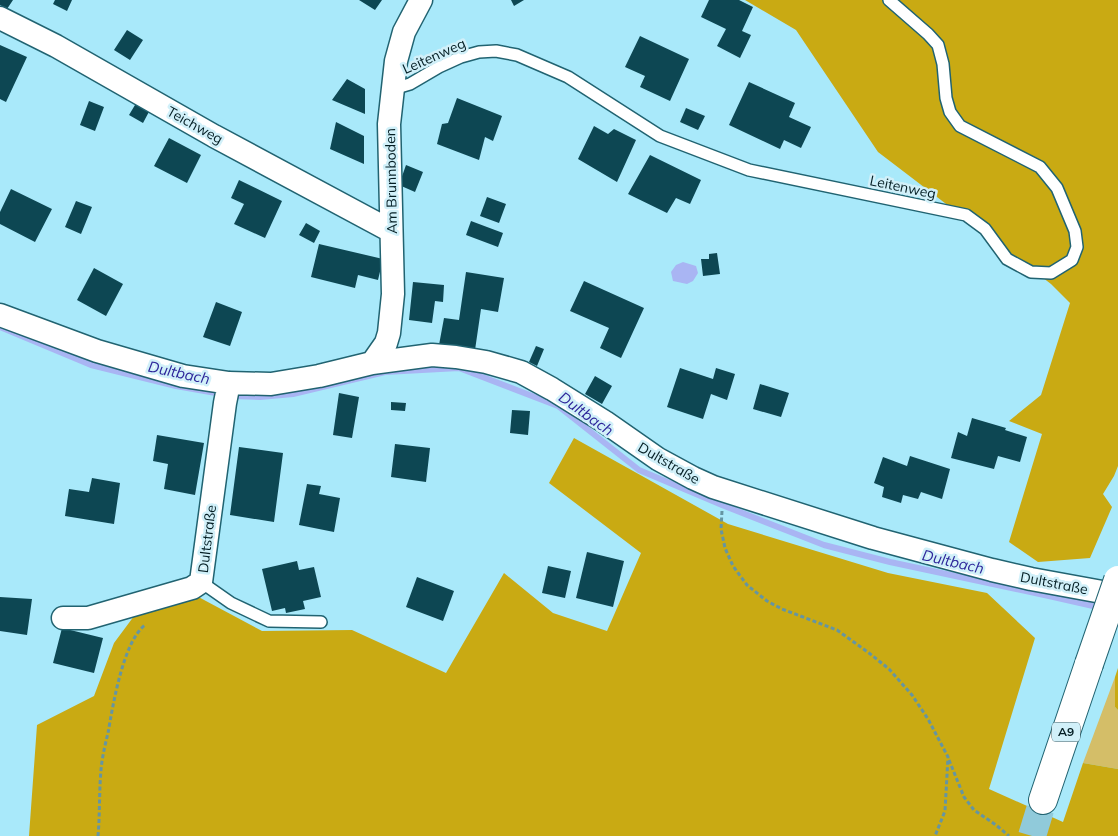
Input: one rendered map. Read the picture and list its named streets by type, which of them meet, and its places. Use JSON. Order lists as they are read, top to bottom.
{
  "streets": {
    "highway": ["A9"],
    "street": ["Teichweg", "Am Brunnboden", "Dultstraße"],
    "lane": ["Leitenweg"]
  },
  "crossings": [
    ["Leitenweg", "Am Brunnboden"],
    ["Teichweg", "Am Brunnboden"],
    ["Am Brunnboden", "Dultstraße"]
  ],
  "water": ["Dultbach"]
}
